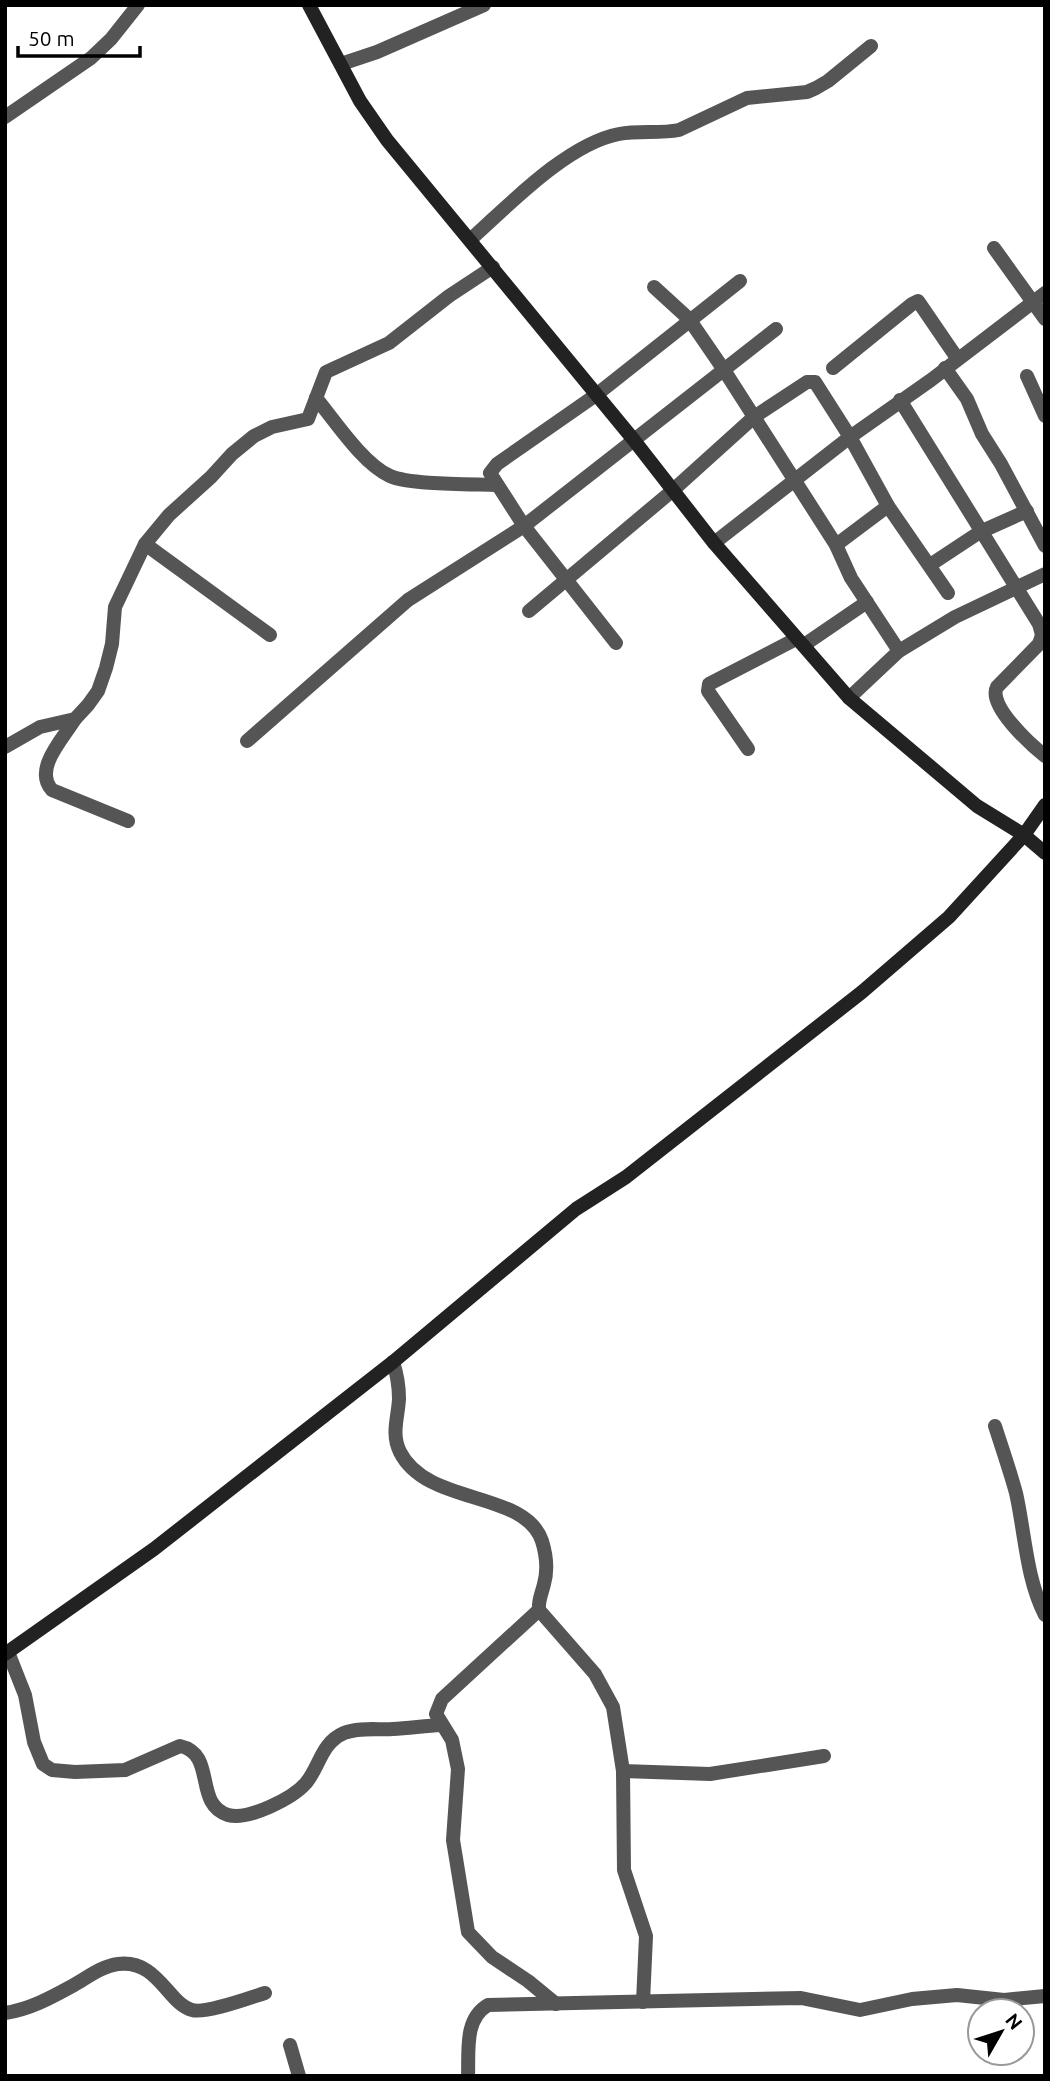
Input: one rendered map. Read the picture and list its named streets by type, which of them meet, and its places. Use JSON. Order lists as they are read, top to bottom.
{
  "scale_bar": "50 m",
  "north": "top right"
}
